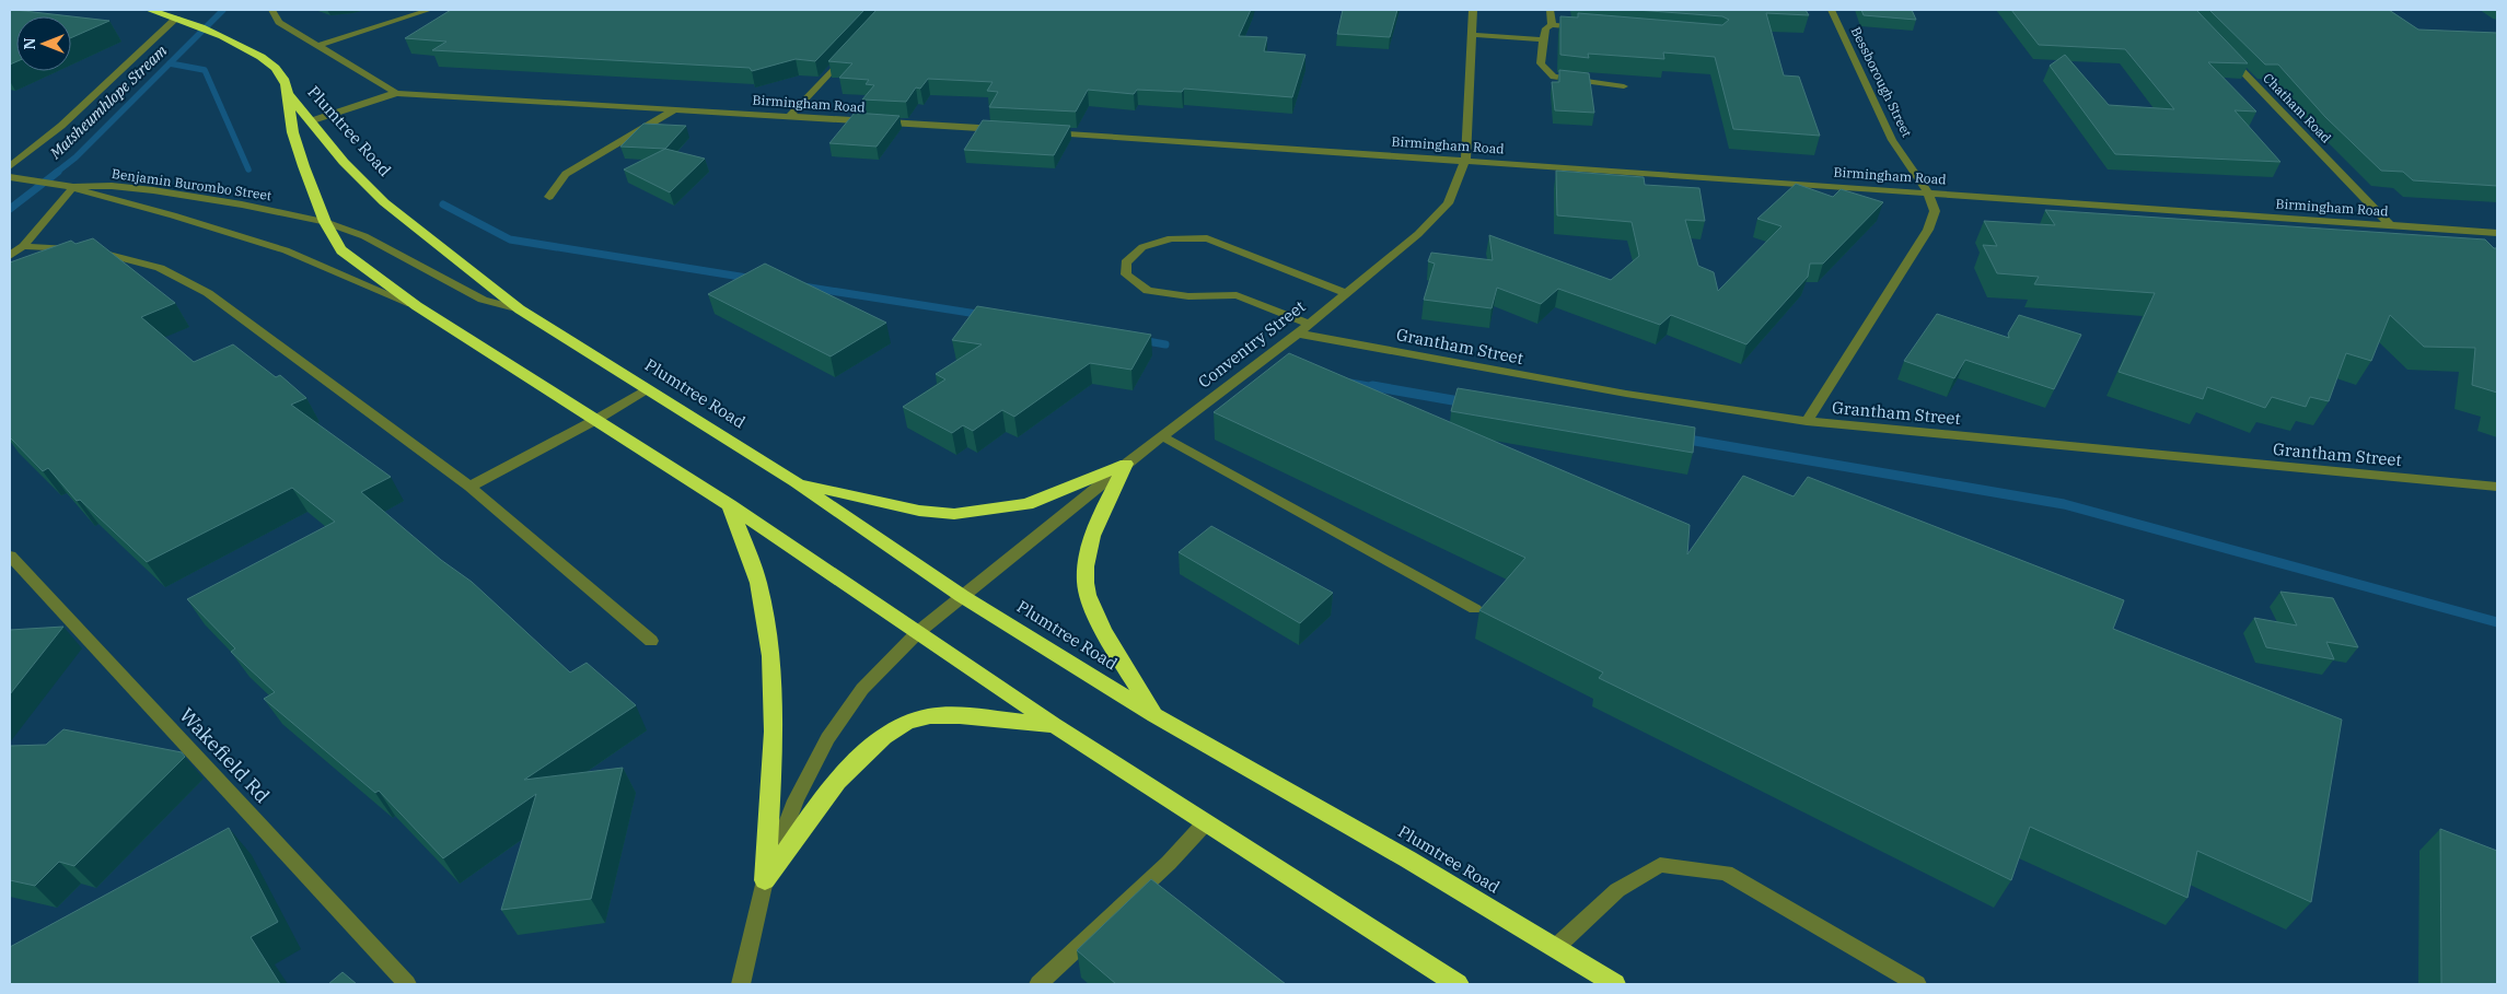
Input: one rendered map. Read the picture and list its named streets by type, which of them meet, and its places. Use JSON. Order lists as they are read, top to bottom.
{
  "streets": {
    "highway": ["Plumtree Road"],
    "street": [
      "Bessborough Street",
      "Birmingham Road",
      "Chatham Road",
      "Benjamin Burombo Street",
      "Conventry Street",
      "Grantham Street",
      "Wakefield Rd"
    ]
  },
  "crossings": [
    ["Bessborough Street", "Birmingham Road"],
    ["Birmingham Road", "Chatham Road"],
    ["Birmingham Road", "Conventry Street"],
    ["Plumtree Road", "Benjamin Burombo Street"],
    ["Plumtree Road", "Conventry Street"],
    ["Conventry Street", "Grantham Street"]
  ],
  "water": ["Matsheumhlope Stream"],
  "north": "left"
}
